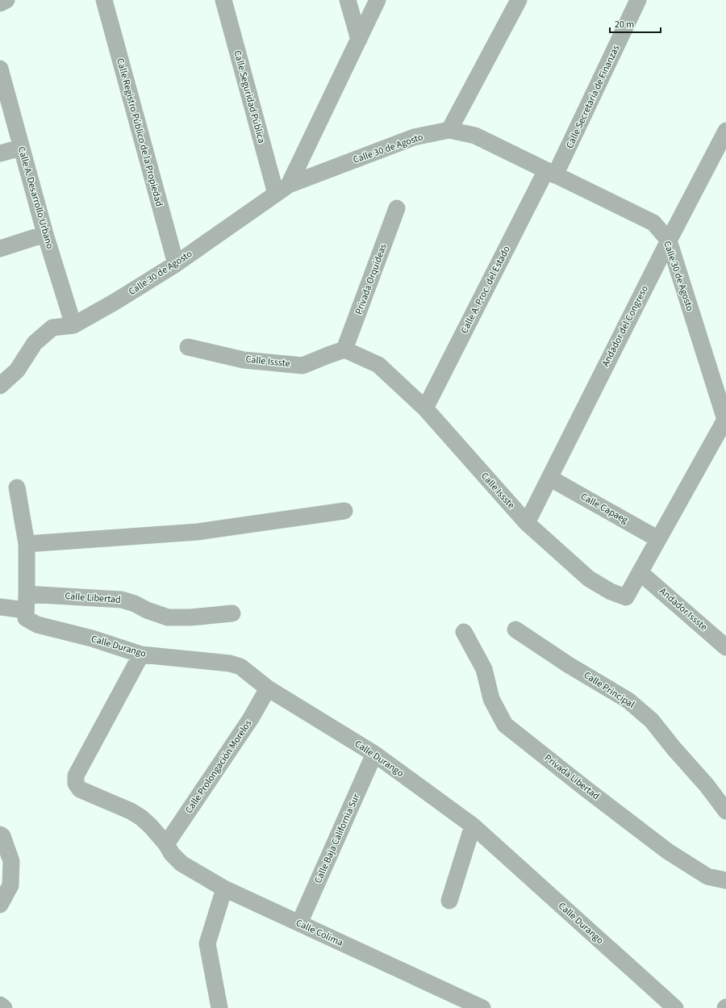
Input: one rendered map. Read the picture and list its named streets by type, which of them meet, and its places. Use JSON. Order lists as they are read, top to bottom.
{
  "streets": {
    "street": [
      "Calle Seguridad Pública",
      "Calle Secretaría de Finanzas",
      "Calle Registro Público de la Propiedad",
      "Calle 30 de Agosto",
      "Calle A. Desarrollo Urbano",
      "Privada Orquídeas",
      "Calle A. Proc. del Estado",
      "Andador del Congreso",
      "Calle Issste",
      "Calle Capaeg",
      "Calle Libertad",
      "Andador Issste",
      "Calle Durango",
      "Calle Principal",
      "Calle Prolongación Morelos",
      "Privada Libertad",
      "Calle Baja California Sur",
      "Calle Colima"
    ]
  },
  "crossings": [
    ["Calle Seguridad Pública", "Calle 30 de Agosto"],
    ["Calle Secretaría de Finanzas", "Calle 30 de Agosto"],
    ["Calle Secretaría de Finanzas", "Calle A. Proc. del Estado"],
    ["Calle Registro Público de la Propiedad", "Calle 30 de Agosto"],
    ["Calle 30 de Agosto", "Calle A. Desarrollo Urbano"],
    ["Calle 30 de Agosto", "Calle A. Proc. del Estado"],
    ["Calle 30 de Agosto", "Andador del Congreso"],
    ["Calle 30 de Agosto", "Calle Issste"],
    ["Privada Orquídeas", "Calle Issste"],
    ["Calle A. Proc. del Estado", "Calle Issste"],
    ["Andador del Congreso", "Calle Issste"],
    ["Andador del Congreso", "Calle Capaeg"],
    ["Calle Issste", "Calle Capaeg"],
    ["Calle Issste", "Andador Issste"],
    ["Calle Libertad", "Calle Durango"],
    ["Calle Durango", "Calle Prolongación Morelos"],
    ["Calle Durango", "Calle Baja California Sur"],
    ["Calle Durango", "Calle Colima"],
    ["Calle Prolongación Morelos", "Calle Colima"],
    ["Calle Baja California Sur", "Calle Colima"]
  ],
  "scale_bar": "20 m"
}
